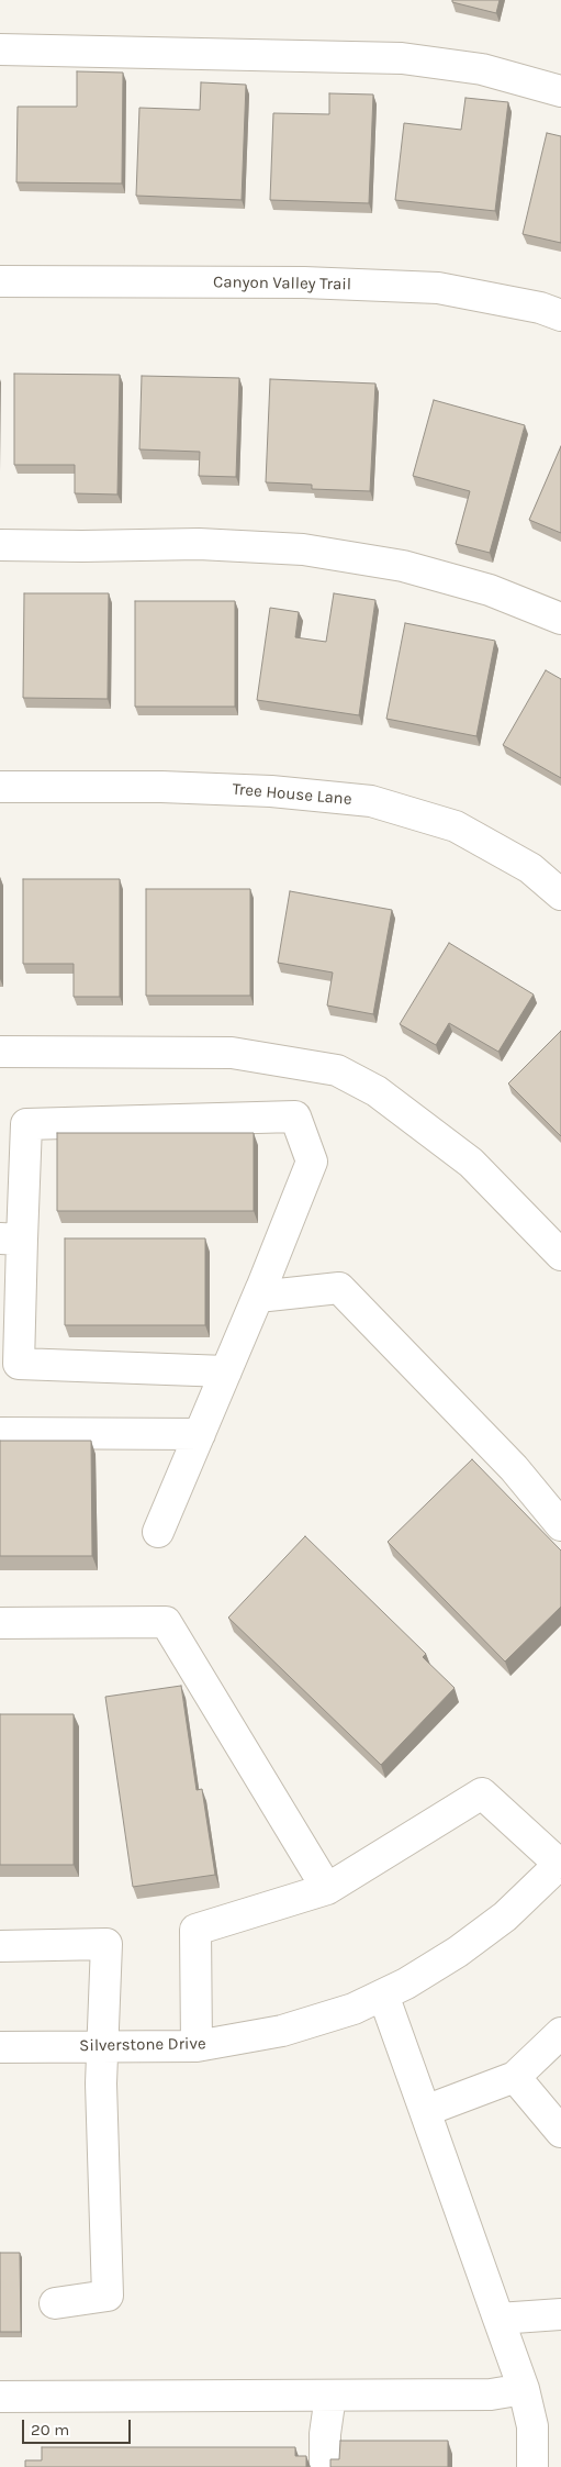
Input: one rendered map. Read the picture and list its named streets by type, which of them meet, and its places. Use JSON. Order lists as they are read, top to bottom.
{
  "streets": {
    "street": ["Canyon Valley Trail", "Tree House Lane", "Silverstone Drive"]
  },
  "scale_bar": "20 m"
}
